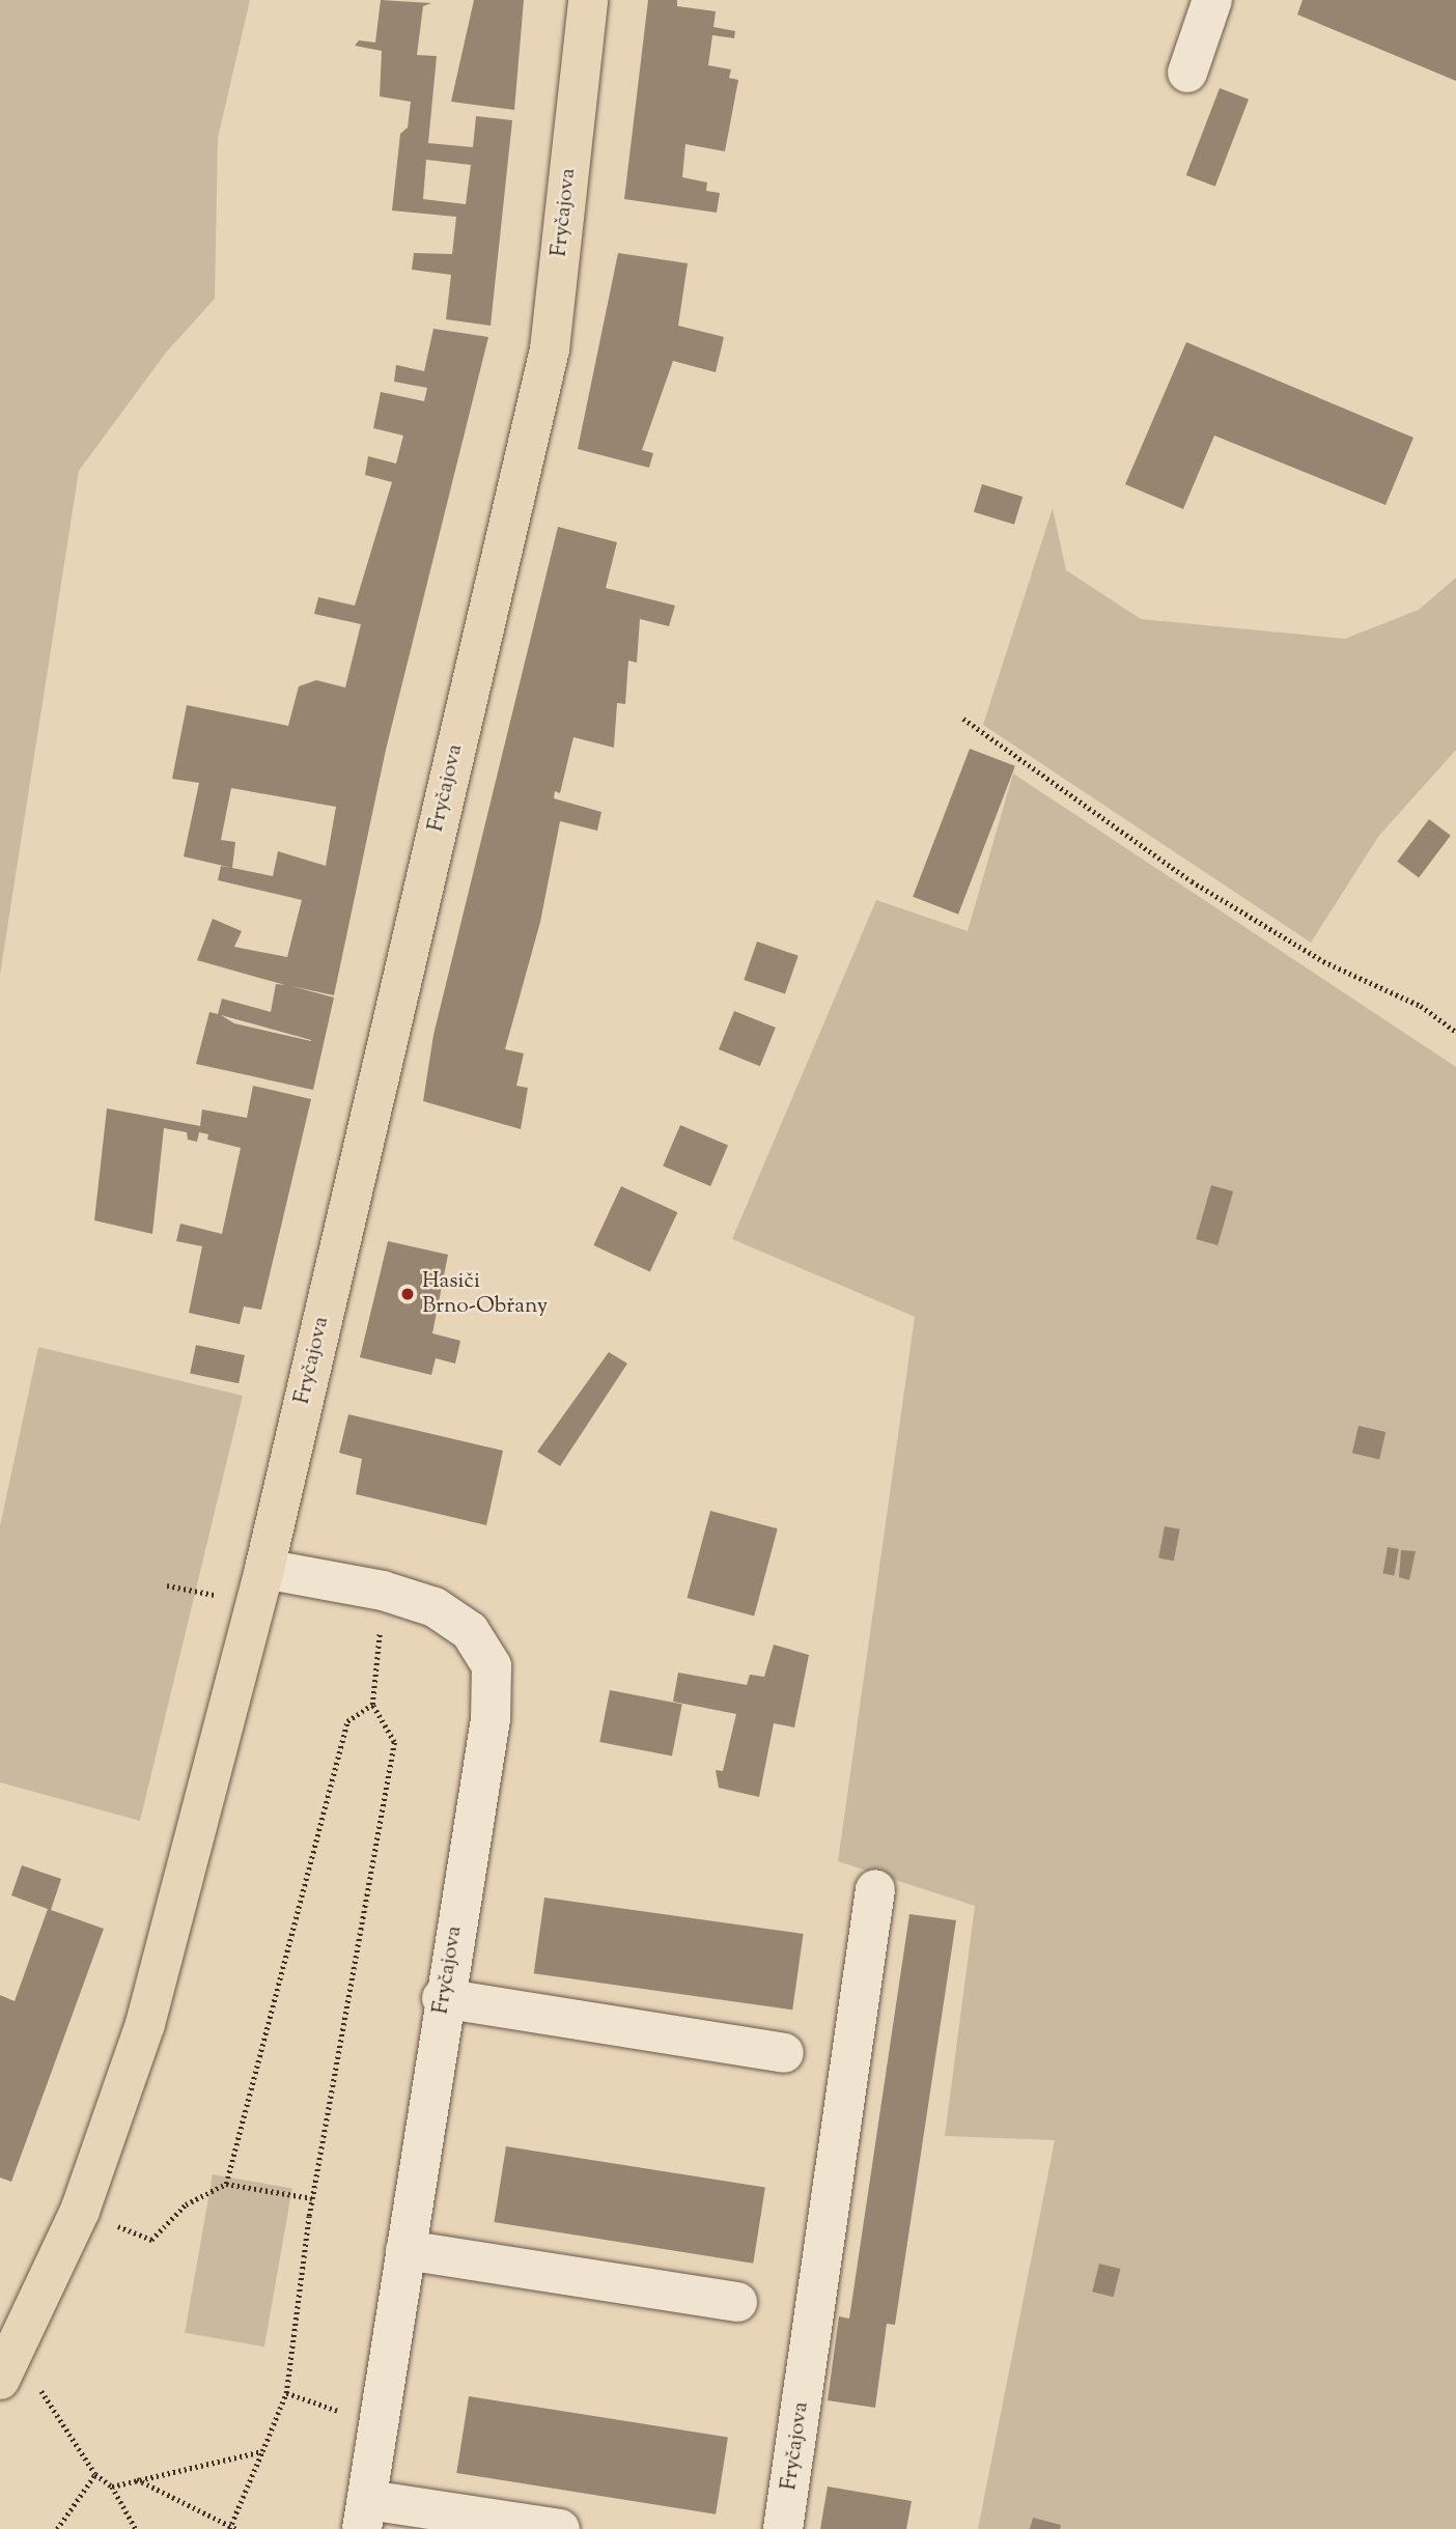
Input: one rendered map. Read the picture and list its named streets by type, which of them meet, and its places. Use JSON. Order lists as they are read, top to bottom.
{
  "streets": {
    "main road": ["Fryčajova"]
  },
  "places": ["Hasiči Brno-Obřany"]
}
